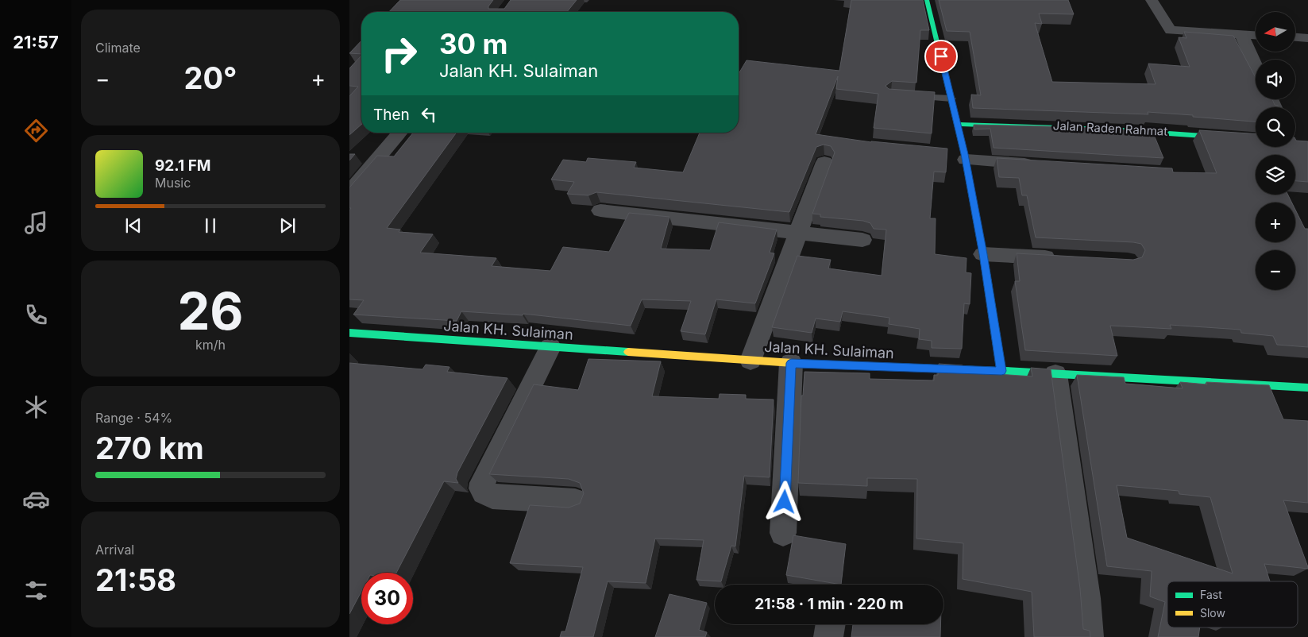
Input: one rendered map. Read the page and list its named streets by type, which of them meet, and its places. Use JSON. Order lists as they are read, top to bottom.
{
  "streets": {
    "street": ["Jalan Raden Rahmat", "Jalan KH. Sulaiman"]
  },
  "legend": ["Fast", "Slow"],
  "north": "left",
  "page": {
    "tabs": "21:57",
    "tile": [
      "Climate",
      ["26", "km/h"],
      ["Range · 54%", "270 km"],
      ["Arrival", "21:58"]
    ],
    "map_buttons": ["+", "−"],
    "turn": ["30 m", "Jalan KH. Sulaiman"],
    "heat": ["−", "20°", "+"],
    "then": "Then",
    "song": ["92.1 FM", "Music"],
    "limit": "30",
    "trip": "21:58 · 1 min · 220 m"
  }
}
